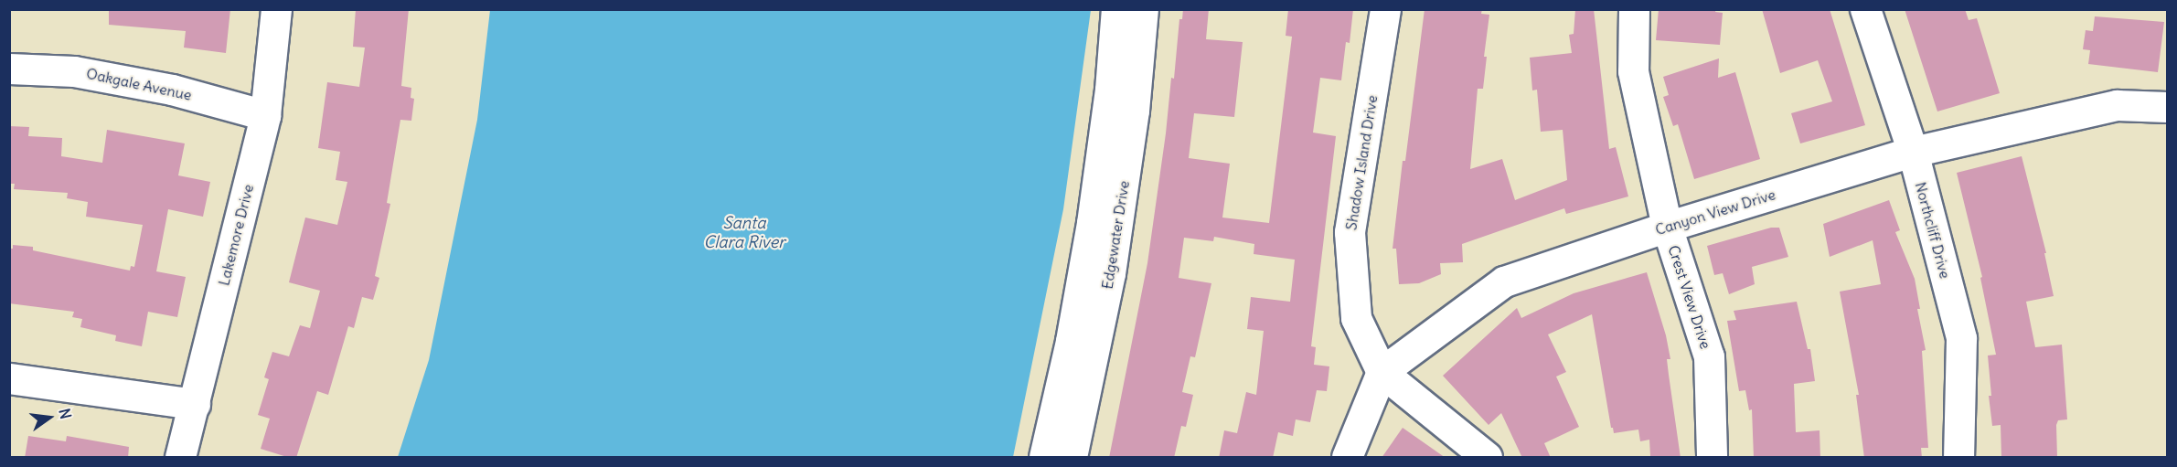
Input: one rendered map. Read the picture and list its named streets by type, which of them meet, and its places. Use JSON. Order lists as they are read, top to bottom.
{
  "streets": {
    "street": [
      "Oakgale Avenue",
      "Shadow Island Drive",
      "Canyon View Drive",
      "Northcliff Drive",
      "Lakemore Drive",
      "Edgewater Drive",
      "Crest View Drive"
    ]
  },
  "crossings": [
    ["Oakgale Avenue", "Lakemore Drive"],
    ["Shadow Island Drive", "Canyon View Drive"],
    ["Canyon View Drive", "Northcliff Drive"],
    ["Canyon View Drive", "Crest View Drive"]
  ],
  "water": ["Santa Clara River"],
  "north": "right"
}
